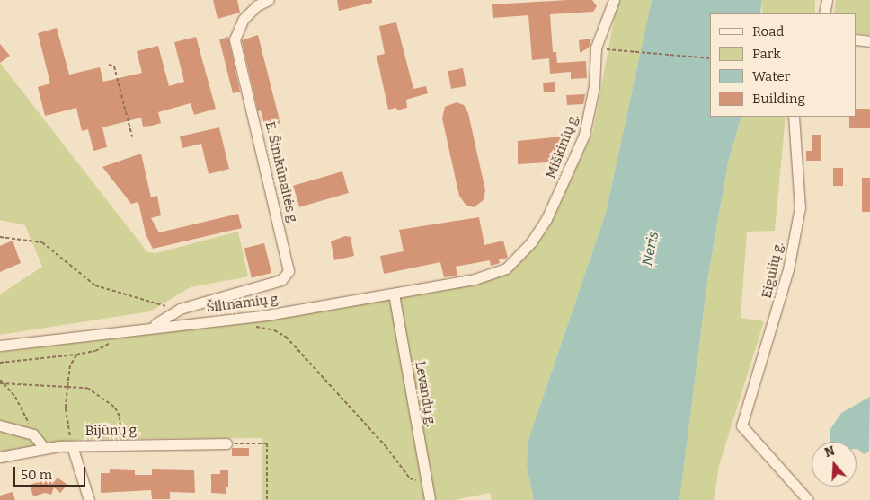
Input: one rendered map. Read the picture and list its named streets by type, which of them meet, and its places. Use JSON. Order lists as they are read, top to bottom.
{
  "streets": {
    "street": [
      "Miškinių g.",
      "E. Šimkūnaitės g.",
      "Eigulių g.",
      "Šiltnamių g.",
      "Levandų g.",
      "Bijūnų g."
    ]
  },
  "crossings": [
    ["Miškinių g.", "Šiltnamių g."],
    ["Šiltnamių g.", "Levandų g."]
  ],
  "water": ["Neris"],
  "legend": [
    "Road",
    "Park",
    "Water",
    "Building"
  ],
  "scale_bar": "50 m",
  "north": "top"
}
